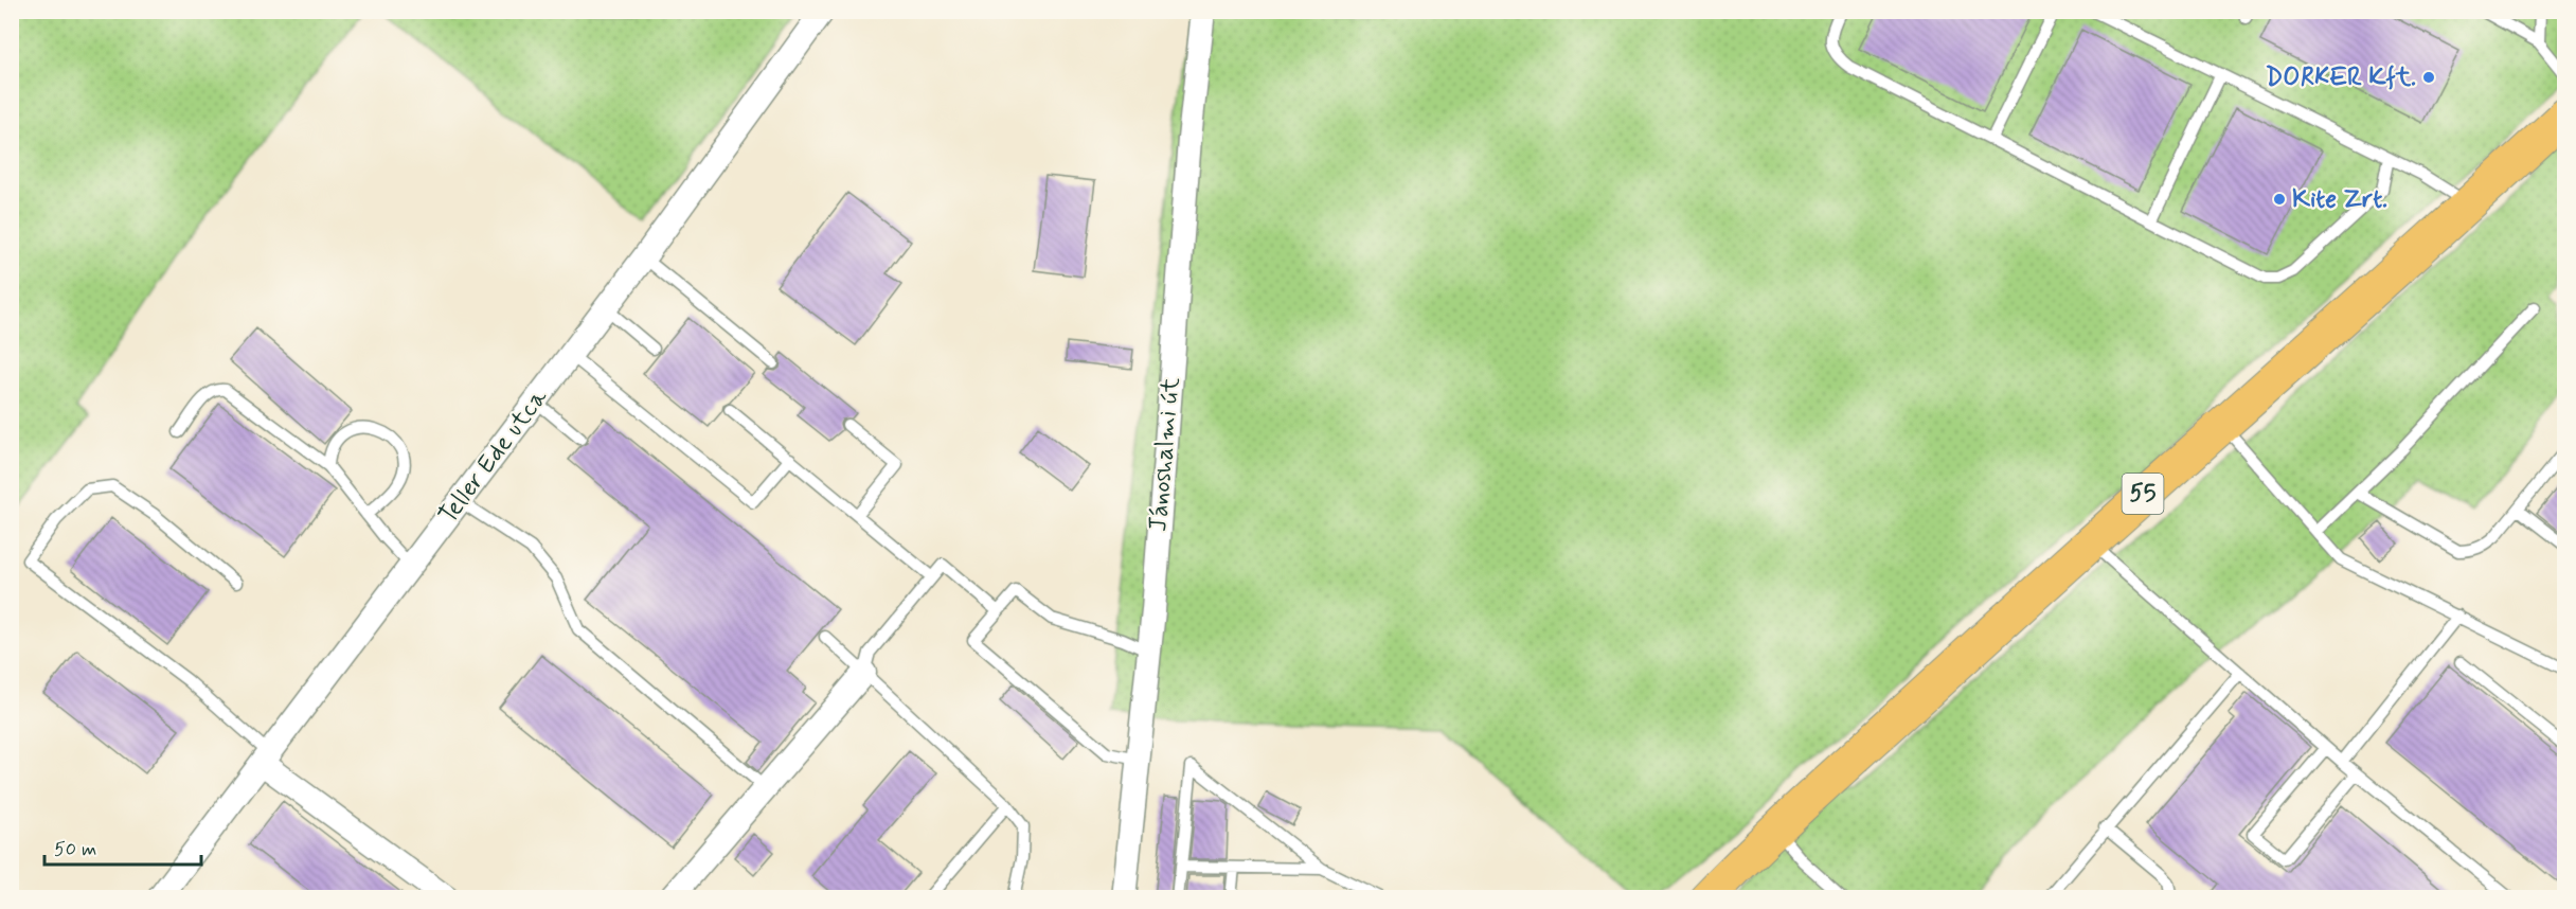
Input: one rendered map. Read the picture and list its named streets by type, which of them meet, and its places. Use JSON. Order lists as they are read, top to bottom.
{
  "streets": {
    "main road": ["55"],
    "street": ["Jánoshalmi út", "Teller Ede utca"]
  },
  "places": ["DORKER Kft.", "Kite Zrt."],
  "scale_bar": "50 m"
}
